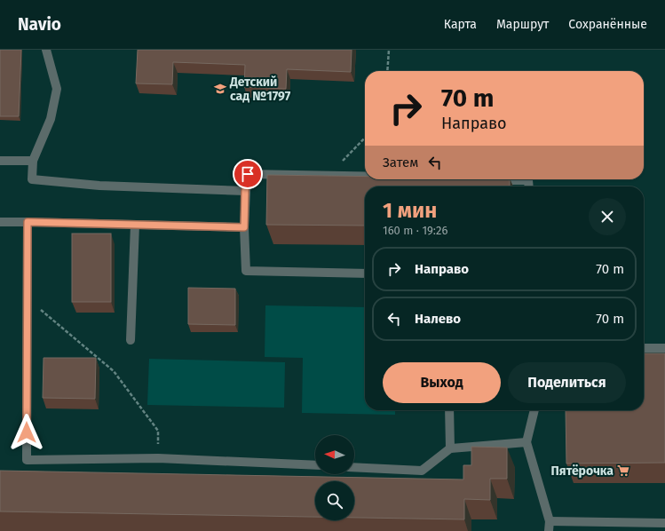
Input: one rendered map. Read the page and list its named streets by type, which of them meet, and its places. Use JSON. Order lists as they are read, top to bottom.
{
  "places": {
    "school or university": ["Детский сад №1797"],
    "supermarket": ["Пятёрочка"]
  },
  "north": "left",
  "page": {
    "header": "Navio",
    "nav": ["Карта", "Маршрут", "Сохранённые"],
    "turn": ["70 m", "Направо"],
    "then": "Затем",
    "heading": ["1 мин", "160 m · 19:26"],
    "list": [
      {
        "name": "Направо",
        "value": "70 m"
      },
      {
        "name": "Налево",
        "value": "70 m"
      }
    ],
    "buttons": ["Выход", "Поделиться"]
  }
}
